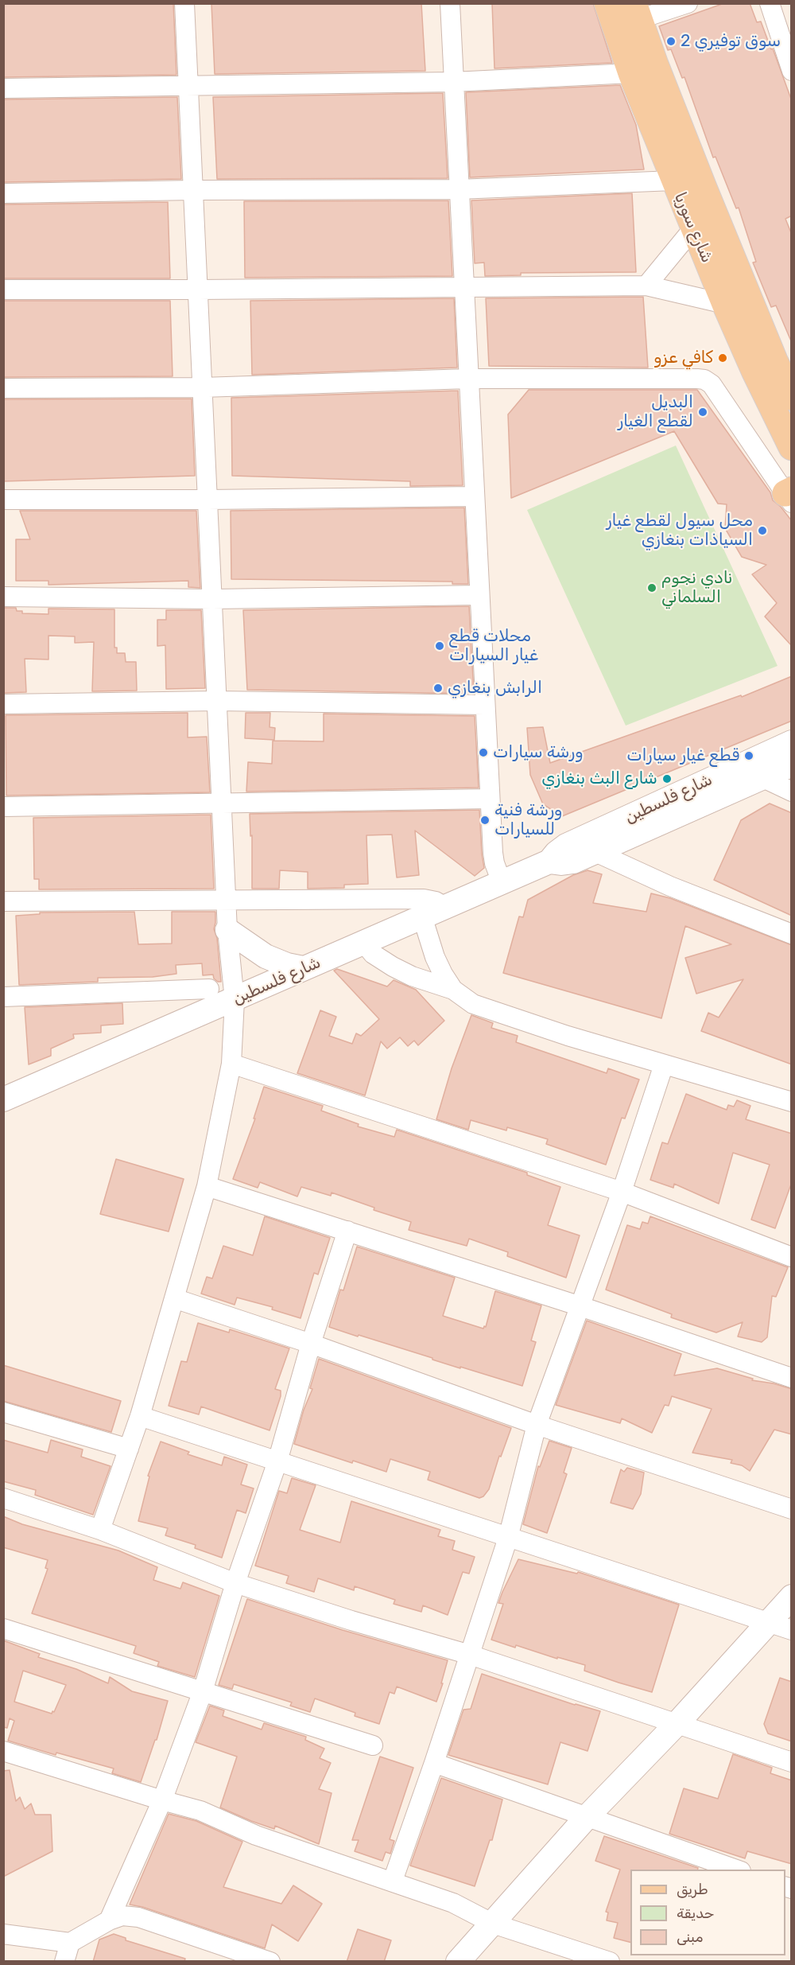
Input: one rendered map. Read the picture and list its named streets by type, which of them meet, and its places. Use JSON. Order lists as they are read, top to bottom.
{
  "streets": {
    "main road": ["شارع سوريا"],
    "street": ["شارع فلسطين"]
  },
  "places": [
    "سوق توفيري 2",
    "كافي عزو",
    "البديل لقطع الغيار",
    "محل سيول لقطع غيار السياذات بنغازي",
    "نادي نجوم السلماني",
    "محلات قطع غيار السيارات",
    "الرابش بنغازي",
    "ورشة سيارات",
    "قطع غيار سيارات",
    "شارع البث بنغازي",
    "ورشة فنية للسيارات"
  ],
  "legend": ["طريق", "حديقة", "مبنى"]
}
